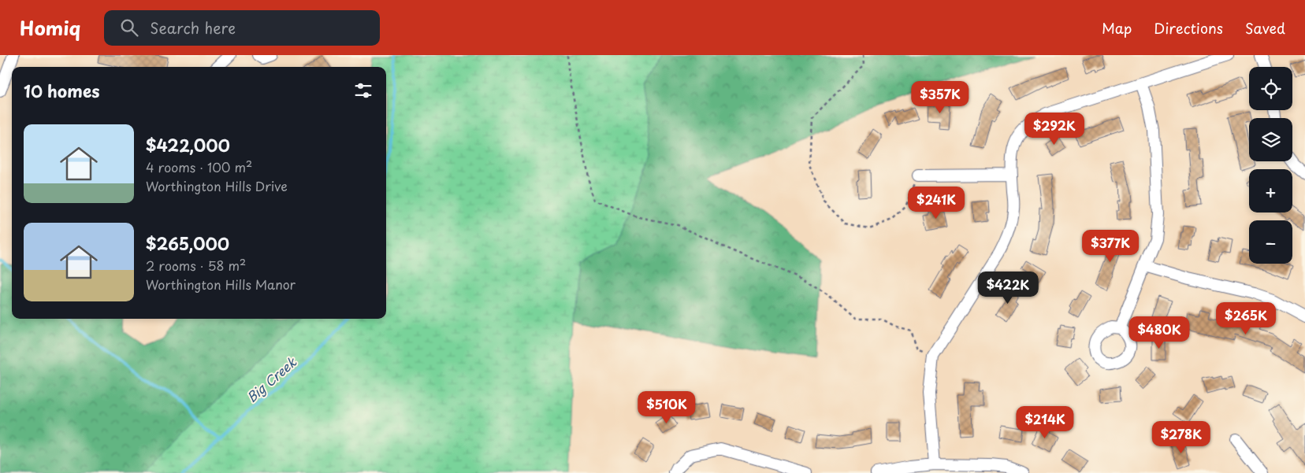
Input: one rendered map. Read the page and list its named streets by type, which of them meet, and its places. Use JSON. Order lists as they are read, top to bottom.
{
  "water": ["Big Creek"],
  "page": {
    "header": "Homiq",
    "search": "Search here",
    "nav": ["Map", "Directions", "Saved"],
    "map_buttons": ["+", "−"],
    "heading": "10 homes",
    "price": [
      "$357K",
      "$292K",
      "$241K",
      "$377K",
      "$422K",
      "$265K",
      "$480K",
      "$510K",
      "$214K",
      "$278K"
    ],
    "list": [
      {
        "name": "$422,000",
        "note": "4 rooms · 100 m² · Worthington Hills Drive"
      },
      {
        "name": "$265,000",
        "note": "2 rooms · 58 m² · Worthington Hills Manor"
      }
    ]
  }
}
